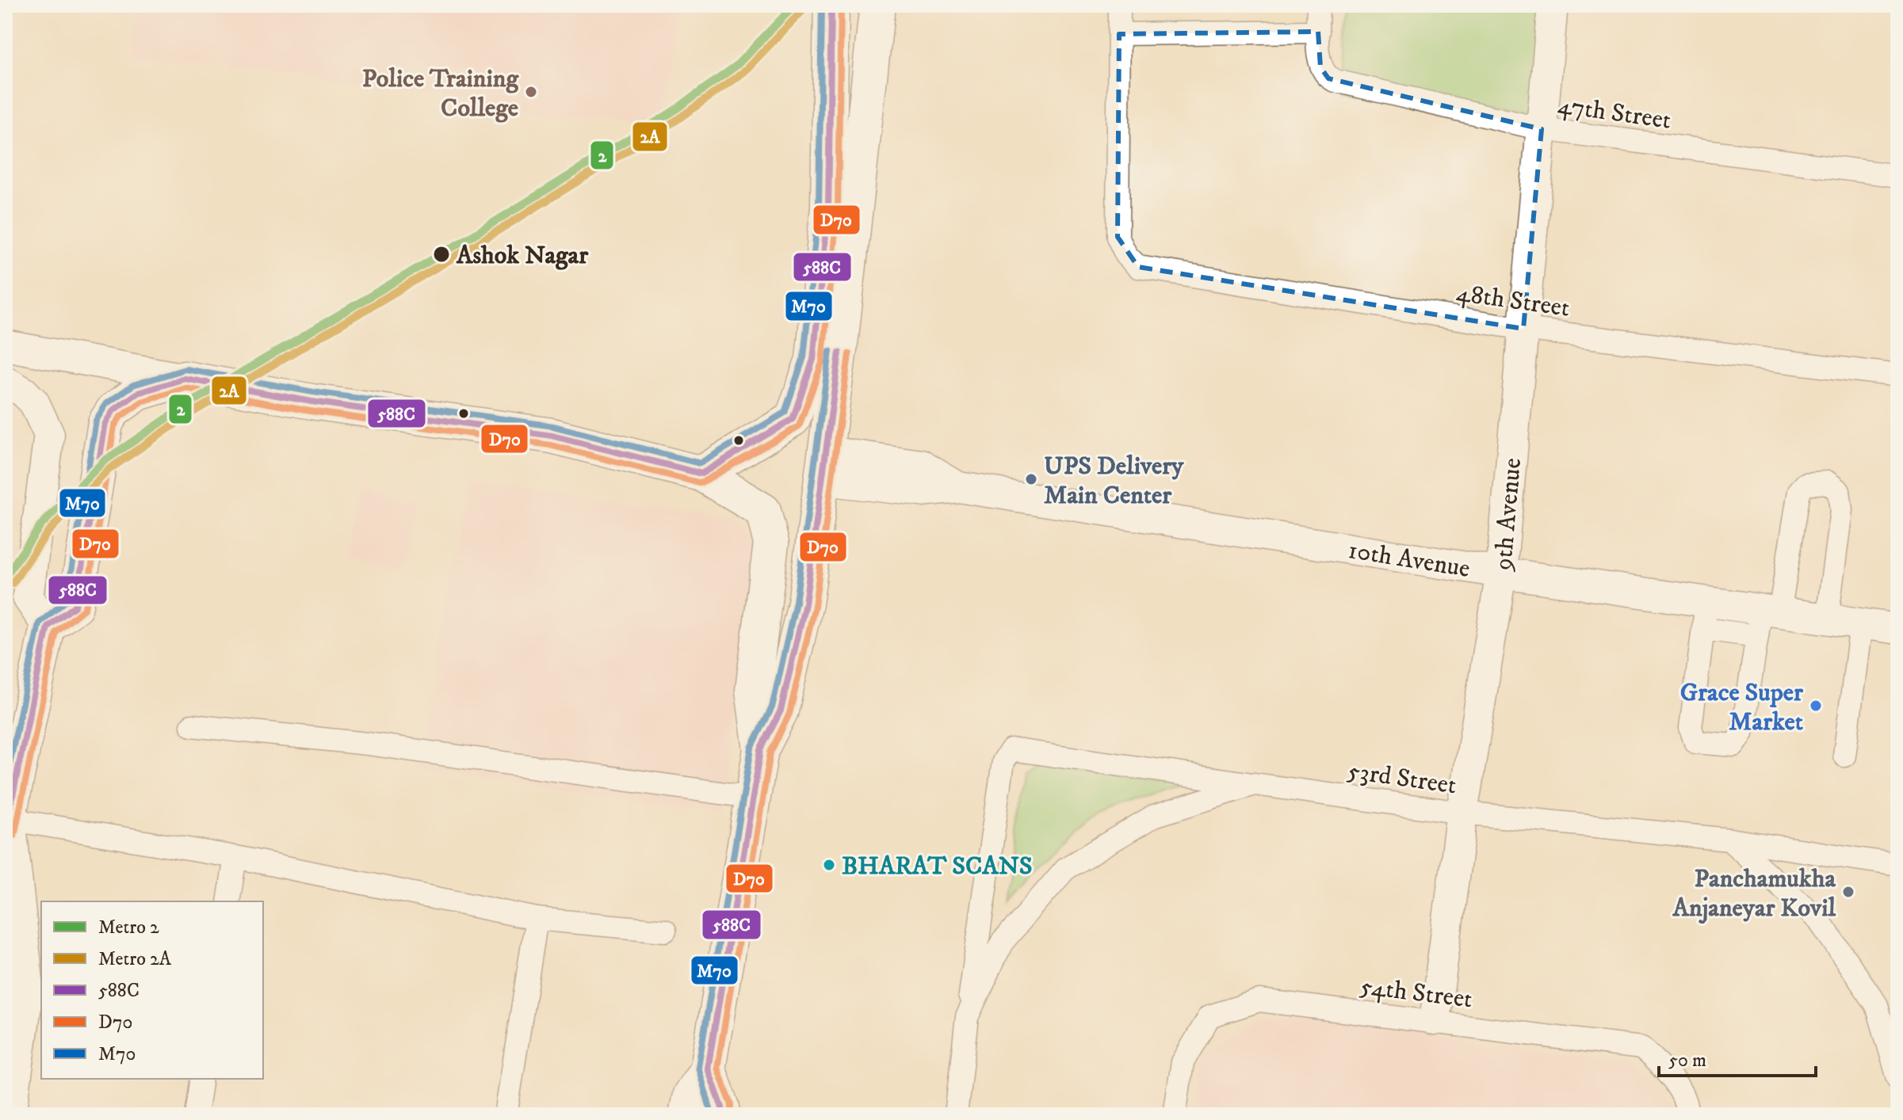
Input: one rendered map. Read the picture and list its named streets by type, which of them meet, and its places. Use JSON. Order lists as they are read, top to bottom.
{
  "streets": {
    "street": [
      "47th Street",
      "48th Street",
      "9th Avenue",
      "10th Avenue",
      "53rd Street",
      "54th Street"
    ]
  },
  "crossings": [
    ["47th Street", "9th Avenue"],
    ["48th Street", "9th Avenue"],
    ["9th Avenue", "10th Avenue"],
    ["9th Avenue", "53rd Street"],
    ["9th Avenue", "54th Street"]
  ],
  "places": [
    "Police Training College",
    "Ashok Nagar",
    "UPS Delivery Main Center",
    "Grace Super Market",
    "BHARAT SCANS",
    "Panchamukha Anjaneyar Kovil"
  ],
  "lines": [
    "metro line 2",
    "transit line 588C",
    "transit line D70",
    "transit line M70",
    "metro line 2A"
  ],
  "legend": [
    "Metro 2",
    "Metro 2A",
    "588C",
    "D70",
    "M70"
  ],
  "scale_bar": "50 m"
}
